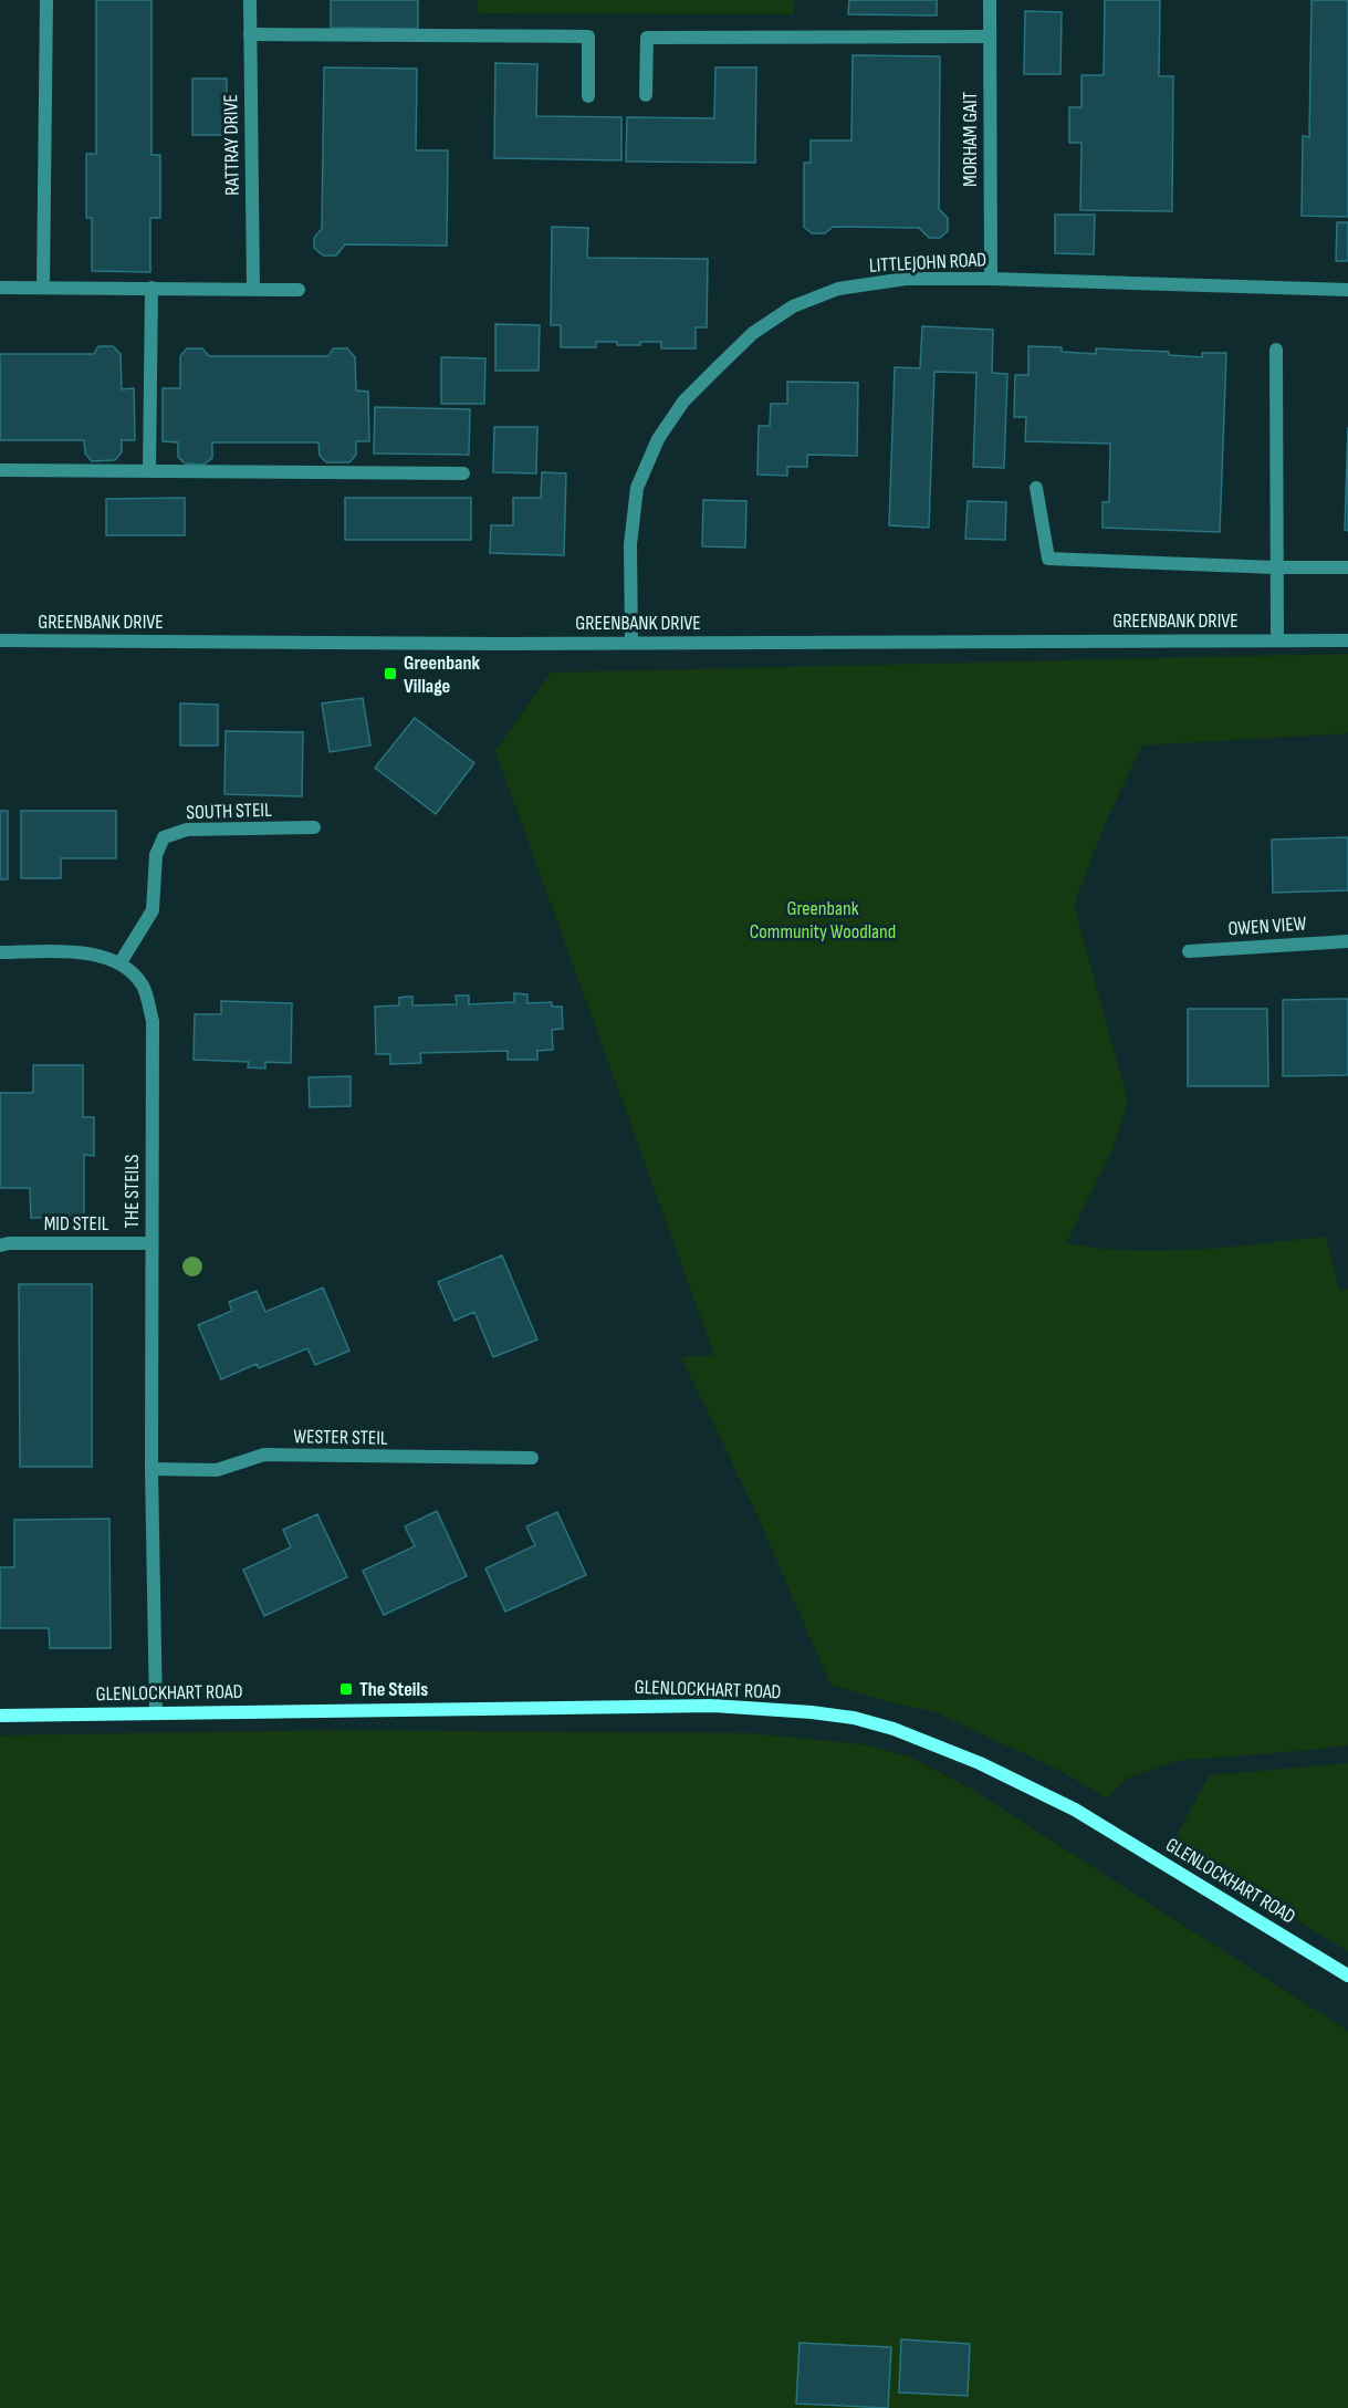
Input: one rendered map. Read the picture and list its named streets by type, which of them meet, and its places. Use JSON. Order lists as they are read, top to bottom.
{
  "streets": {
    "street": [
      "MORHAM GAIT",
      "RATTRAY DRIVE",
      "LITTLEJOHN ROAD",
      "GREENBANK DRIVE",
      "SOUTH STEIL",
      "OWEN VIEW",
      "THE STEILS",
      "MID STEIL",
      "WESTER STEIL",
      "GLENLOCKHART ROAD"
    ]
  },
  "crossings": [
    ["MORHAM GAIT", "LITTLEJOHN ROAD"],
    ["LITTLEJOHN ROAD", "GREENBANK DRIVE"],
    ["SOUTH STEIL", "THE STEILS"],
    ["THE STEILS", "MID STEIL"],
    ["THE STEILS", "WESTER STEIL"],
    ["THE STEILS", "GLENLOCKHART ROAD"]
  ],
  "parks": ["Greenbank Community Woodland"],
  "places": {
    "transit": ["Greenbank Village", "The Steils"]
  }
}
